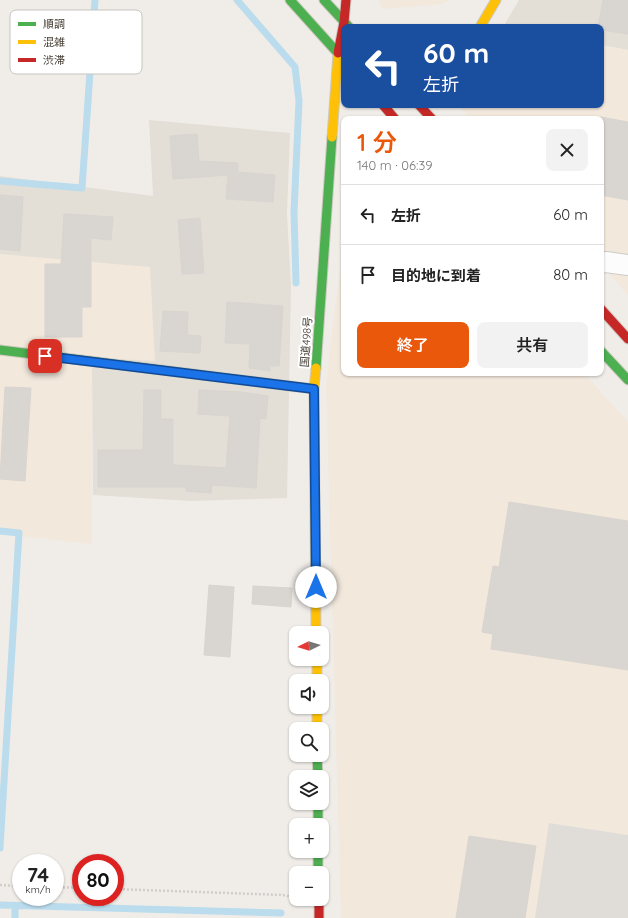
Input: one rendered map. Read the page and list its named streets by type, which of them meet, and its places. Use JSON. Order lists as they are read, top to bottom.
{
  "streets": {
    "main road": ["国道498号"]
  },
  "legend": ["順調", "混雑", "渋滞"],
  "north": "left",
  "page": {
    "turn": ["60 m", "左折"],
    "heading": ["1 分", "140 m · 06:39"],
    "list": [
      {
        "name": "左折",
        "value": "60 m"
      },
      {
        "name": "目的地に到着",
        "value": "80 m"
      }
    ],
    "buttons": ["終了", "共有"],
    "map_buttons": ["+", "−"],
    "speed": "74 km/h",
    "limit": "80"
  }
}
